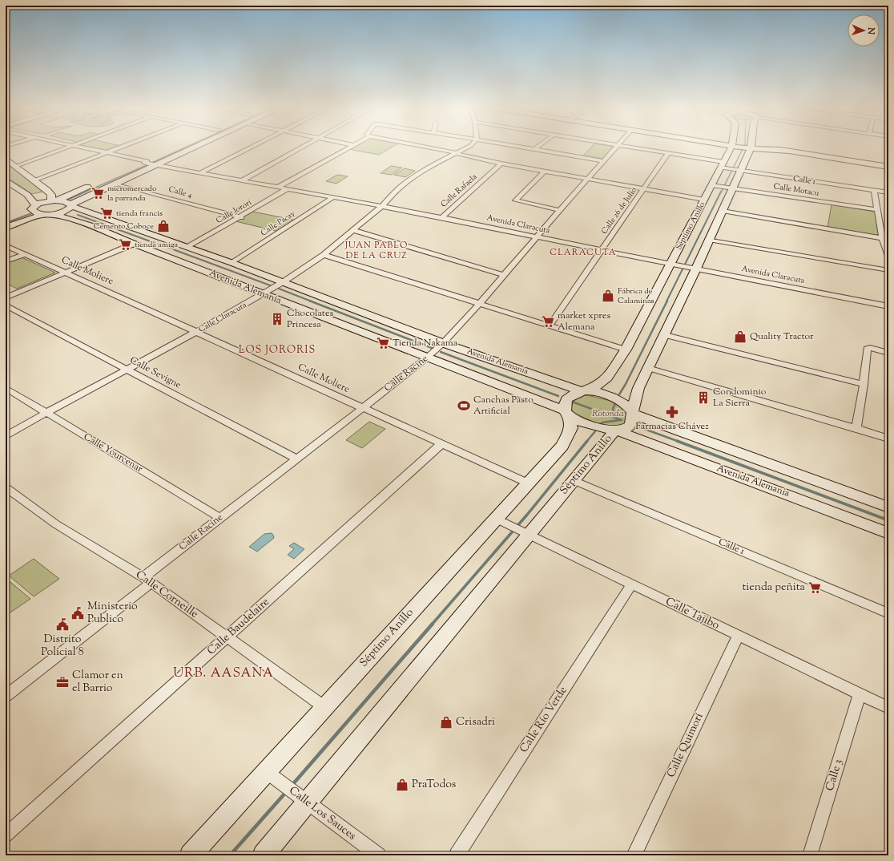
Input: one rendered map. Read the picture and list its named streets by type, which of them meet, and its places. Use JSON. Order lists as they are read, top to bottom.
{
  "streets": {
    "main road": ["Séptimo Anillo", "Avenida Alemania"],
    "street": [
      "Calle 1",
      "Calle Motacu",
      "Calle Rafaela",
      "Calle 4",
      "Calle 26 de Julio",
      "Calle Jorori",
      "Calle Pacay",
      "Avenida Claracuta",
      "Calle Moliere",
      "Calle Claracuta",
      "Calle Sevigne",
      "Calle Racine",
      "Calle Yourcenar",
      "Calle Corneille",
      "Calle Tajibo",
      "Calle Baudelaire",
      "Calle Río Verde",
      "Calle Quimorí",
      "Calle 3",
      "Calle Los Sauces"
    ]
  },
  "crossings": [
    ["Calle 1", "Calle 26 de Julio"],
    ["Calle 1", "Séptimo Anillo"],
    ["Calle Motacu", "Séptimo Anillo"],
    ["Calle Rafaela", "Avenida Claracuta"],
    ["Calle 4", "Calle Jorori"],
    ["Calle 26 de Julio", "Avenida Claracuta"],
    ["Calle Jorori", "Avenida Claracuta"],
    ["Calle Jorori", "Avenida Alemania"],
    ["Calle Pacay", "Avenida Claracuta"],
    ["Calle Pacay", "Avenida Alemania"],
    ["Avenida Claracuta", "Séptimo Anillo"],
    ["Avenida Claracuta", "Calle Claracuta"],
    ["Avenida Claracuta", "Calle Racine"],
    ["Séptimo Anillo", "Calle Moliere"],
    ["Séptimo Anillo", "Avenida Alemania"],
    ["Séptimo Anillo", "Calle Corneille"],
    ["Séptimo Anillo", "Calle Tajibo"],
    ["Séptimo Anillo", "Calle Los Sauces"],
    ["Calle Moliere", "Calle Claracuta"],
    ["Calle Moliere", "Calle Racine"],
    ["Calle Moliere", "Calle Baudelaire"],
    ["Avenida Alemania", "Calle Claracuta"],
    ["Avenida Alemania", "Calle Racine"],
    ["Calle Claracuta", "Calle Sevigne"],
    ["Calle Claracuta", "Calle Yourcenar"],
    ["Calle Sevigne", "Calle Racine"],
    ["Calle Racine", "Calle Yourcenar"],
    ["Calle Racine", "Calle Corneille"],
    ["Calle Corneille", "Calle Baudelaire"],
    ["Calle Tajibo", "Calle Río Verde"],
    ["Calle Tajibo", "Calle Quimorí"],
    ["Calle Tajibo", "Calle 3"]
  ],
  "districts": [
    "JUAN PABLO DE LA CRUZ",
    "CLARACUTA",
    "LOS JORORIS",
    "URB. AASANA"
  ],
  "parks": ["Rotonda"],
  "places": {
    "supermarket": [
      "micromercado la parranda",
      "tienda francis",
      "tienda amiga",
      "market xpres Alemana",
      "Tienda Nakama",
      "tienda peñita"
    ],
    "shop": [
      "Cemento Coboce",
      "Fábrica de Calaminas",
      "Quality Tractor",
      "Crisadri",
      "PraTodos"
    ],
    "building": ["Chocolates Princesa", "Condominio La Sierra"],
    "sports": ["Canchas Pasto Artificial"],
    "pharmacy": ["Farmacias Chávez"],
    "public building": ["Ministerio Publico", "Distrito Policial 8"],
    "office": ["Clamor en el Barrio"]
  },
  "north": "right"
}
